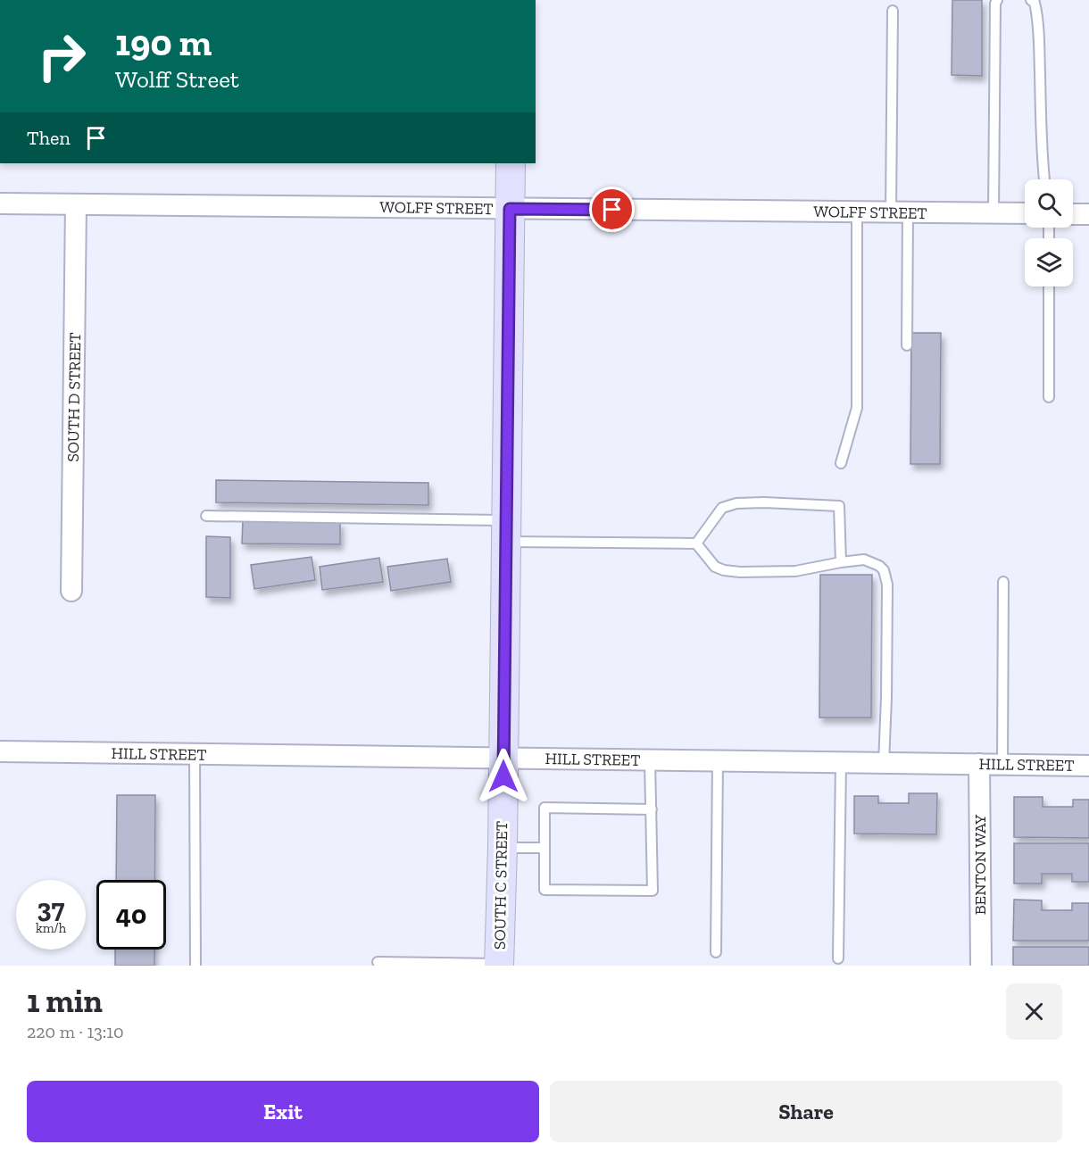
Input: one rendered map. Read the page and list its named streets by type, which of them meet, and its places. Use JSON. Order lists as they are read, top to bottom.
{
  "streets": {
    "street": [
      "WOLFF STREET",
      "SOUTH D STREET",
      "HILL STREET",
      "BENTON WAY",
      "SOUTH C STREET"
    ]
  },
  "crossings": [
    ["WOLFF STREET", "SOUTH D STREET"],
    ["WOLFF STREET", "SOUTH C STREET"],
    ["HILL STREET", "BENTON WAY"],
    ["HILL STREET", "SOUTH C STREET"]
  ],
  "page": {
    "turn": ["190 m", "Wolff Street"],
    "then": "Then",
    "speed": "37 km/h",
    "limit": "40",
    "heading": ["1 min", "220 m · 13:10"],
    "buttons": ["Exit", "Share"]
  }
}
